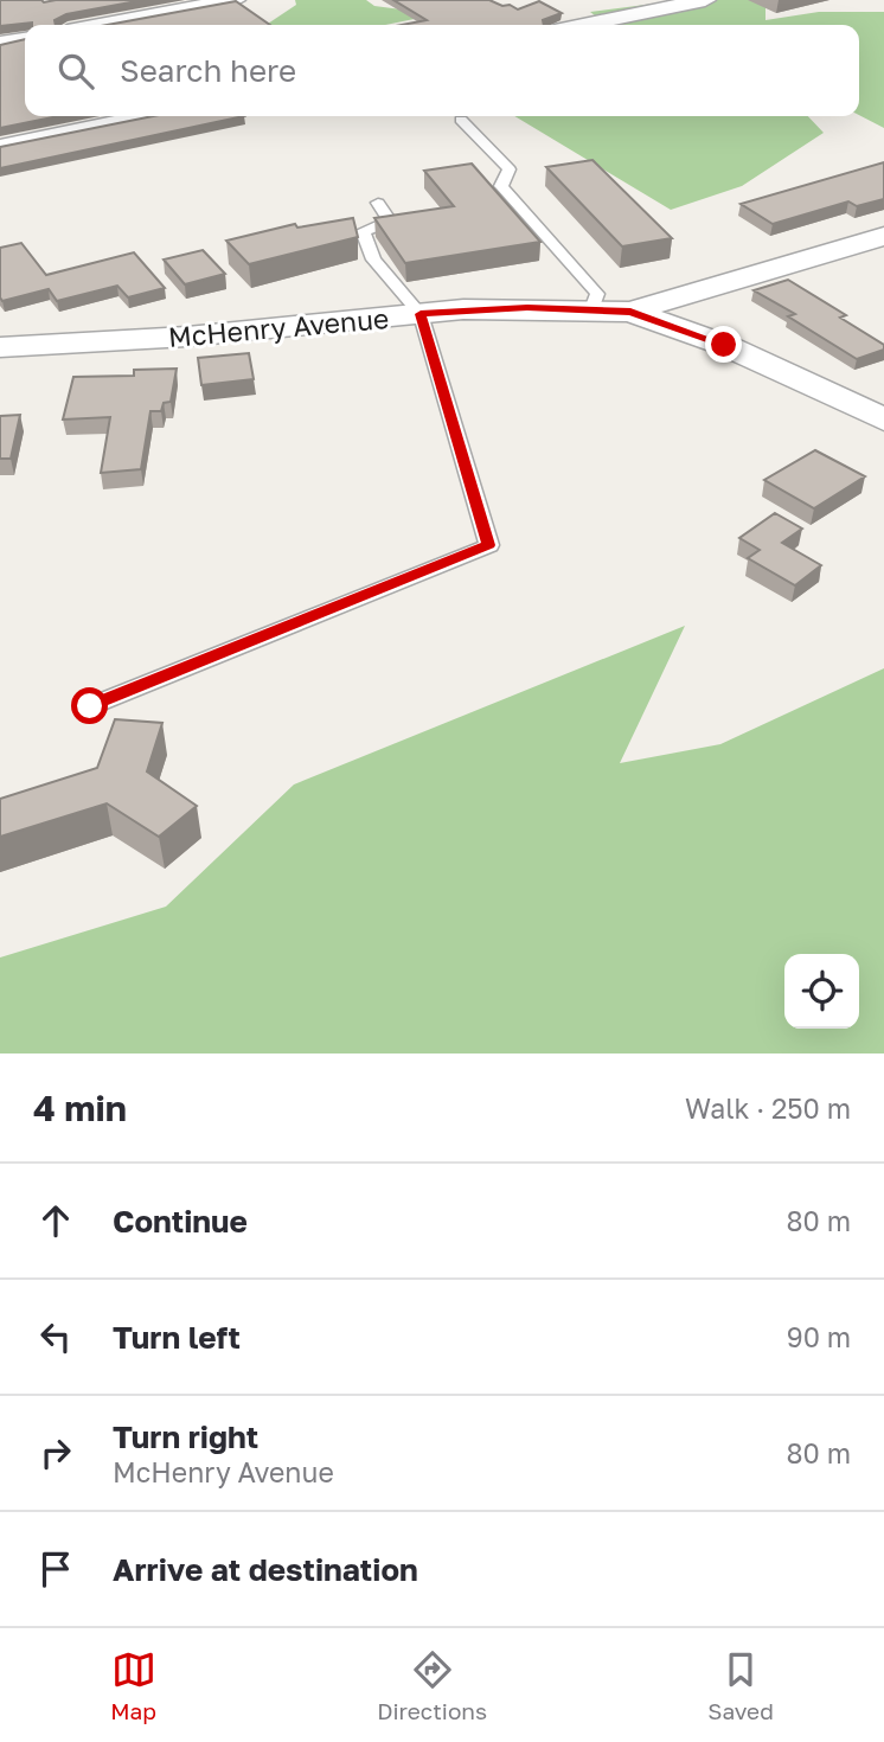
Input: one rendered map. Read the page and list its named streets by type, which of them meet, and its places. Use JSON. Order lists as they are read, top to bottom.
{
  "streets": {
    "street": ["McHenry Avenue"]
  },
  "page": {
    "search": "Search here",
    "heading": ["4 min", "Walk · 250 m"],
    "list": [
      ["Continue", "80 m"],
      ["Turn left", "90 m"],
      ["Turn right", "McHenry Avenue", "80 m"],
      "Arrive at destination"
    ],
    "nav": ["Map", "Directions", "Saved"]
  }
}
